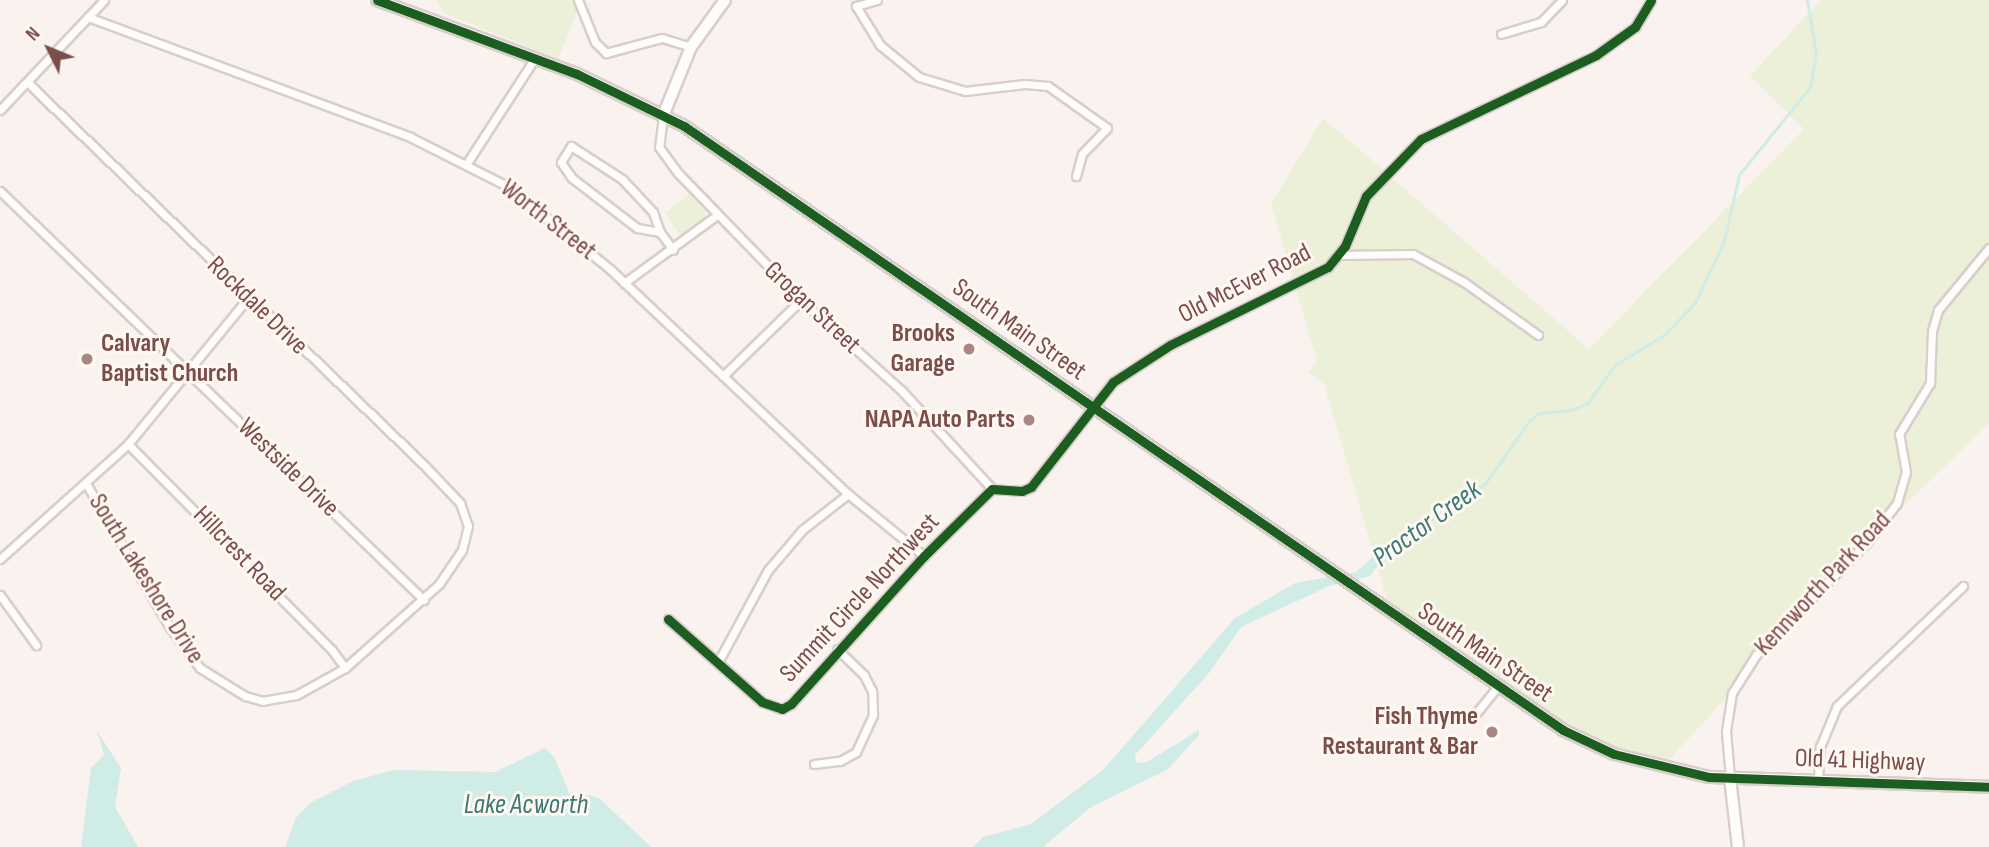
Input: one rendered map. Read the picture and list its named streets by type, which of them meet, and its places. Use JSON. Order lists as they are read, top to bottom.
{
  "streets": {
    "main road": ["South Main Street", "Old 41 Highway"],
    "street": [
      "Worth Street",
      "Old McEver Road",
      "Rockdale Drive",
      "Grogan Street",
      "Westside Drive",
      "Hillcrest Road",
      "South Lakeshore Drive",
      "Kennworth Park Road",
      "Summit Circle Northwest"
    ]
  },
  "crossings": [
    ["Worth Street", "Summit Circle Northwest"],
    ["Old McEver Road", "Grogan Street"],
    ["Old McEver Road", "South Main Street"],
    ["Old McEver Road", "Summit Circle Northwest"],
    ["Rockdale Drive", "South Lakeshore Drive"],
    ["Grogan Street", "South Main Street"],
    ["Grogan Street", "Summit Circle Northwest"],
    ["South Main Street", "Kennworth Park Road"],
    ["South Main Street", "Old 41 Highway"],
    ["Westside Drive", "South Lakeshore Drive"],
    ["Hillcrest Road", "South Lakeshore Drive"],
    ["Kennworth Park Road", "Old 41 Highway"]
  ],
  "water": ["Proctor Creek", "Lake Acworth"],
  "places": [
    "Brooks Garage",
    "Calvary Baptist Church",
    "NAPA Auto Parts",
    "Fish Thyme Restaurant & Bar"
  ],
  "north": "top left"
}
